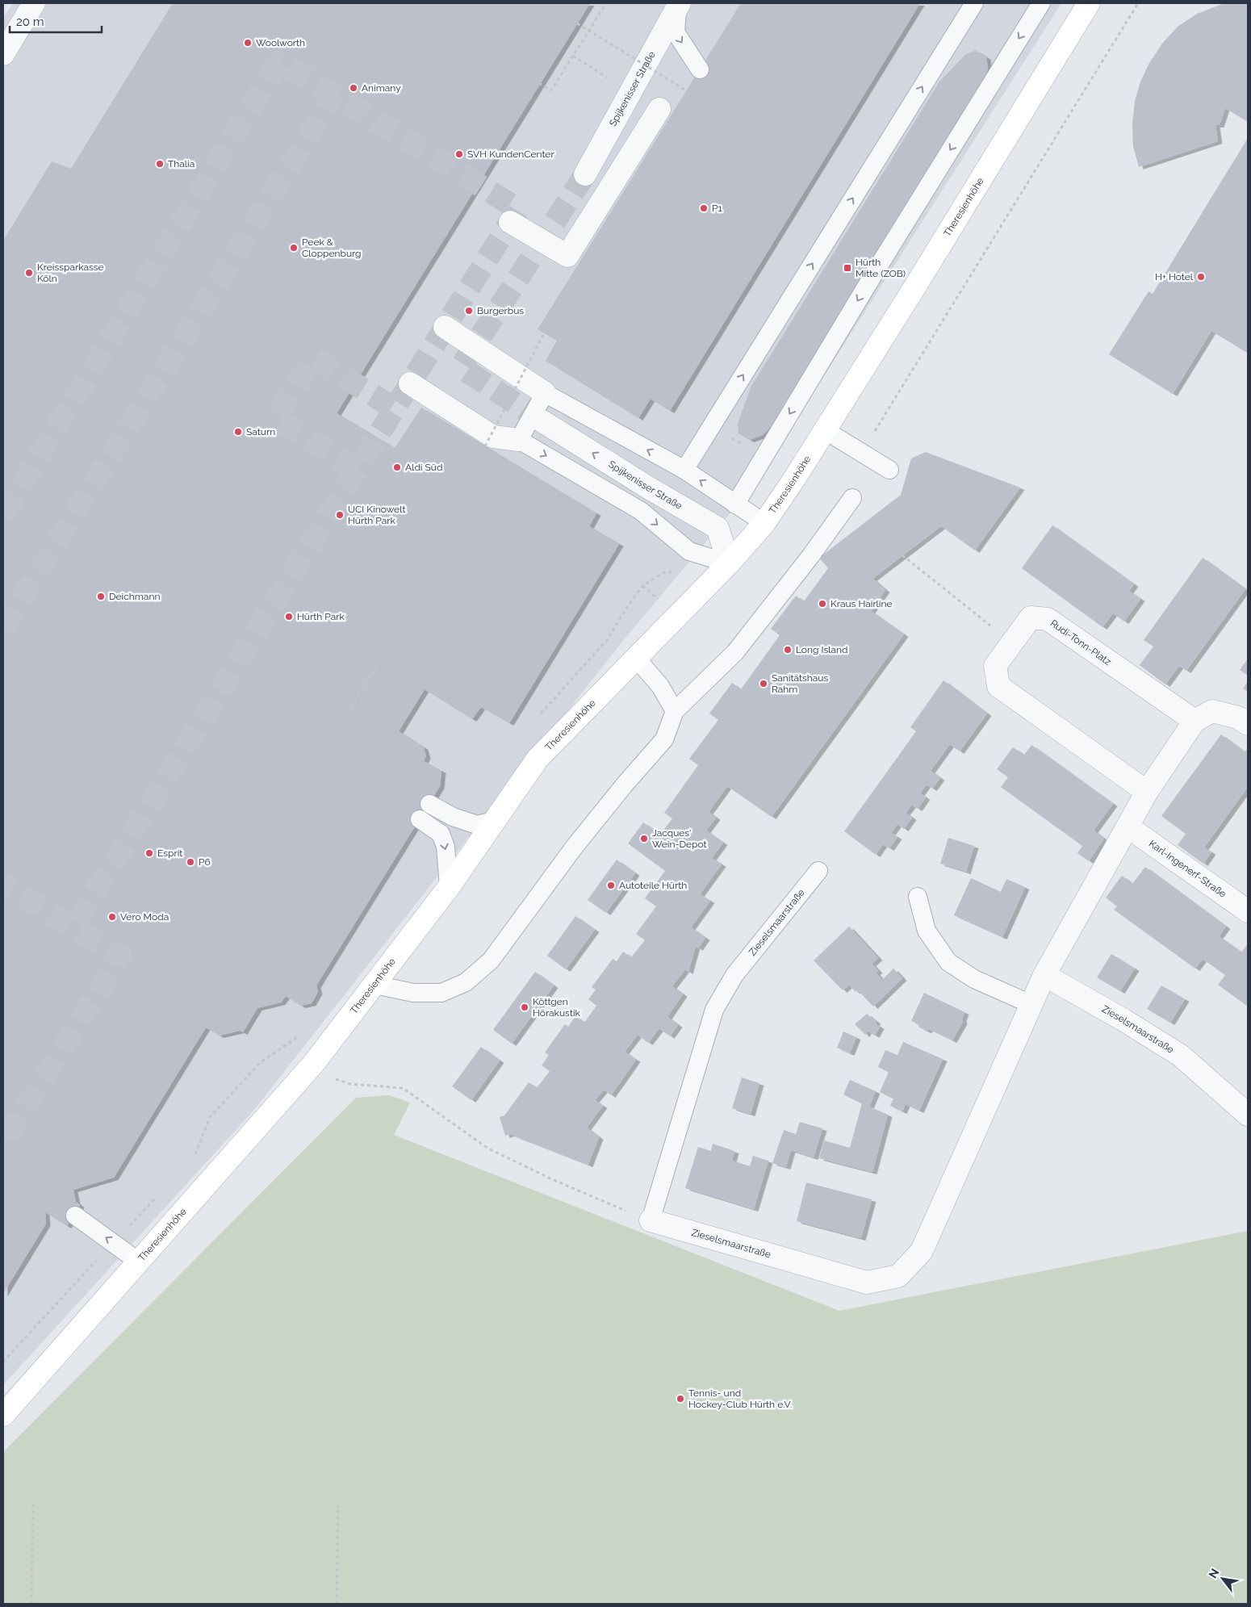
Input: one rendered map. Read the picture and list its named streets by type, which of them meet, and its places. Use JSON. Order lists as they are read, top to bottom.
{
  "streets": {
    "street": [
      "Spijkenisser Straße",
      "Theresienhöhe",
      "Rudi-Tonn-Platz",
      "Karl-Ingenerf-Straße",
      "Zieselsmaarstraße"
    ]
  },
  "crossings": [
    ["Spijkenisser Straße", "Theresienhöhe"]
  ],
  "one_way": ["Spijkenisser Straße"],
  "places": {
    "other": [
      "Woolworth",
      "Animany",
      "SVH KundenCenter",
      "Thalia",
      "P1",
      "Peek & Cloppenburg",
      "Kreissparkasse Köln",
      "H+ Hotel",
      "Burgerbus",
      "Saturn",
      "Aldi Süd",
      "UCI Kinowelt Hürth Park",
      "Deichmann",
      "Kraus Hairline",
      "Hürth Park",
      "Long Island",
      "Sanitätshaus Rahm",
      "Jacques' Wein-Depot",
      "Esprit",
      "P6",
      "Autoteile Hürth",
      "Vero Moda",
      "Köttgen Hörakustik",
      "Tennis- und Hockey-Club Hürth e.V."
    ],
    "transit": ["Hürth Mitte (ZOB)"]
  },
  "scale_bar": "20 m",
  "north": "top left"
}
